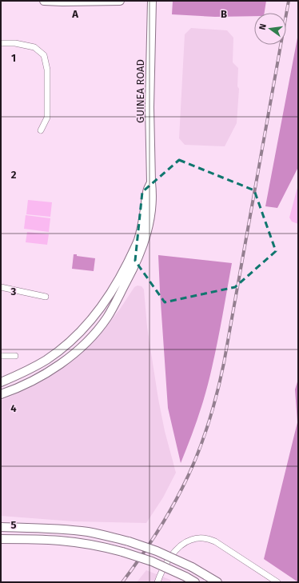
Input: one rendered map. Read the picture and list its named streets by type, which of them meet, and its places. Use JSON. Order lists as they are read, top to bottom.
{
  "streets": {
    "main road": ["GUINEA ROAD"]
  },
  "north": "left",
  "grid": {
    "columns": ["A", "B"],
    "rows": [
      "1",
      "2",
      "3",
      "4",
      "5"
    ]
  }
}
